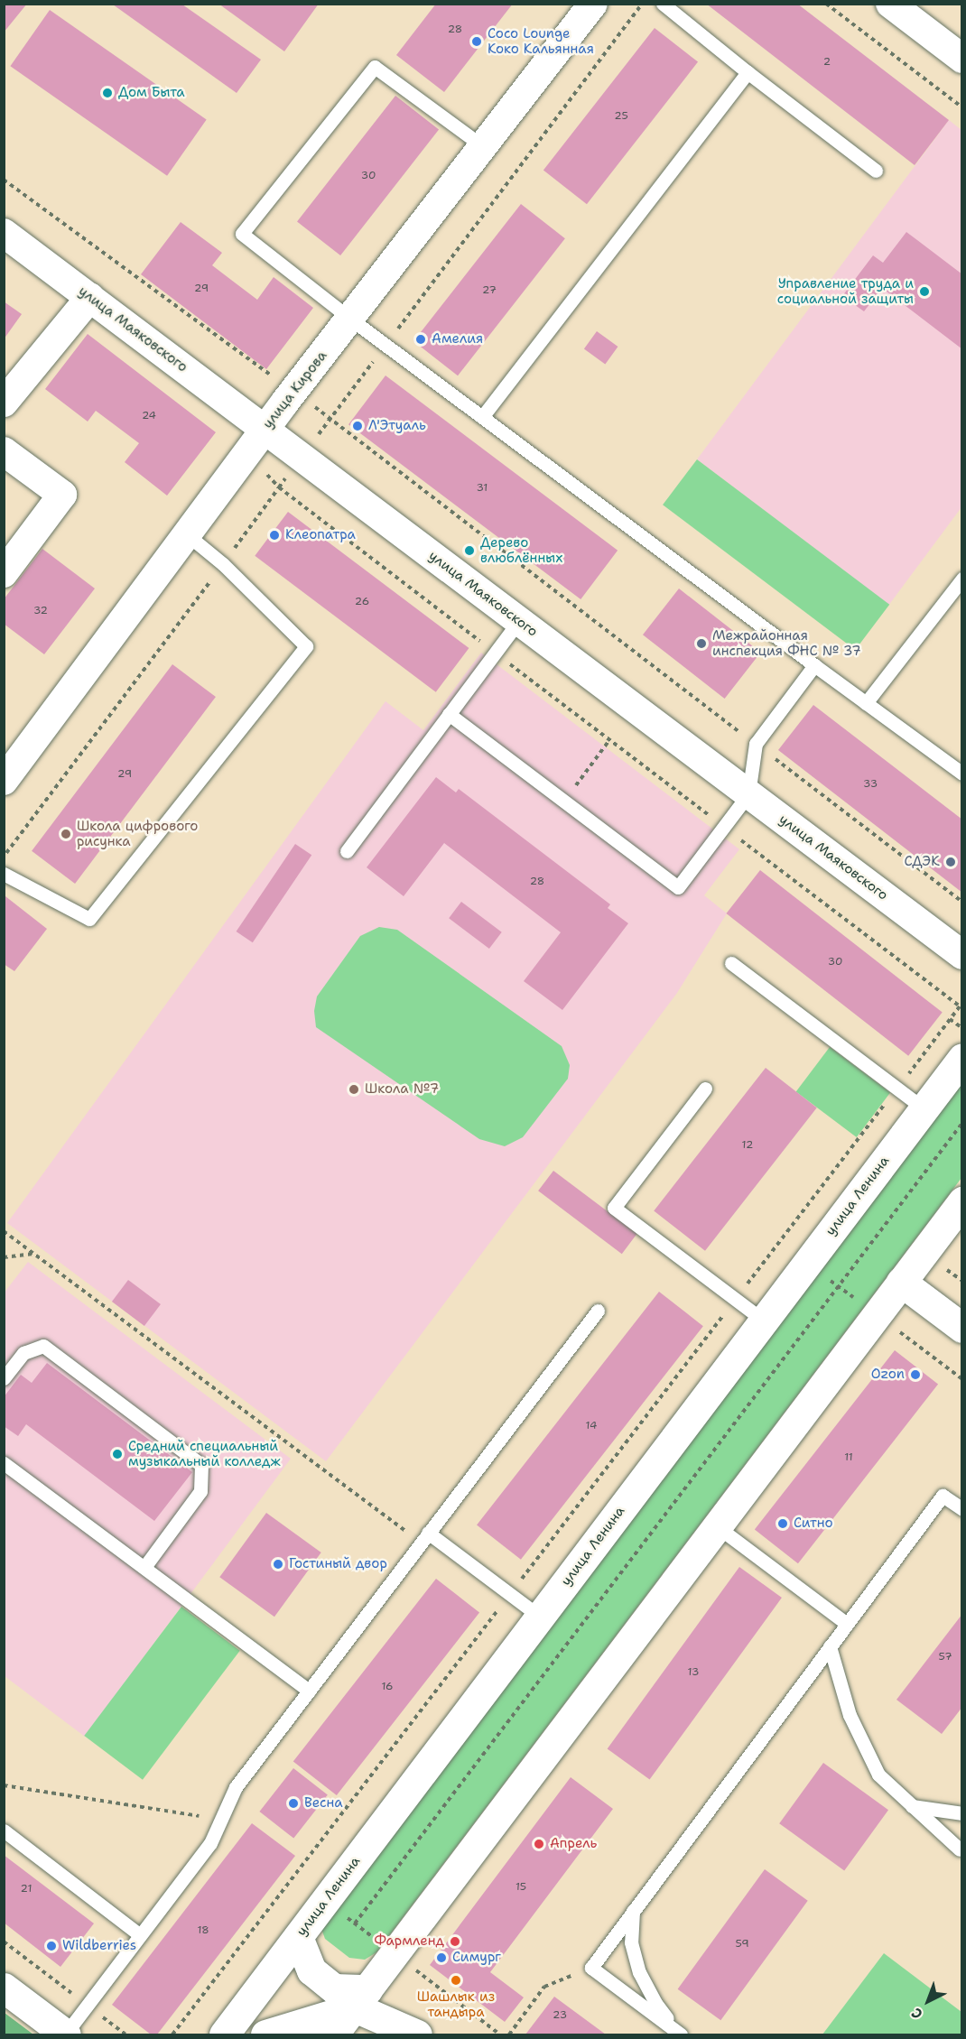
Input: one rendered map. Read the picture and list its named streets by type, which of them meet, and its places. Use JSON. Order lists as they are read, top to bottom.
{
  "streets": {
    "main road": ["улица Ленина"],
    "street": ["улица Маяковского", "улица Кирова"]
  },
  "crossings": [
    ["улица Маяковского", "улица Кирова"]
  ],
  "places": [
    "Coco Lounge Коко Кальянная",
    "Дом Быта",
    "Управление труда и социальной защиты",
    "Амелия",
    "Л'Этуаль",
    "Клеопатра",
    "Дерево влюблённых",
    "Межрайонная инспекция ФНС № 37",
    "Школа цифрового рисунка",
    "СДЭК",
    "Школа №7",
    "Ozon",
    "Средний специальный музыкальный колледж",
    "Ситно",
    "Гостиный двор",
    "Весна",
    "Апрель",
    "Фармленд",
    "Wildberries",
    "Симург",
    "Шашлык из тандыра"
  ],
  "house_numbers": [
    "28",
    "2",
    "25",
    "30",
    "29",
    "27",
    "24",
    "31",
    "26",
    "32",
    "29",
    "33",
    "28",
    "30",
    "12",
    "14",
    "11",
    "57",
    "13",
    "16",
    "15",
    "21",
    "18",
    "59",
    "23"
  ],
  "north": "bottom left"
}
